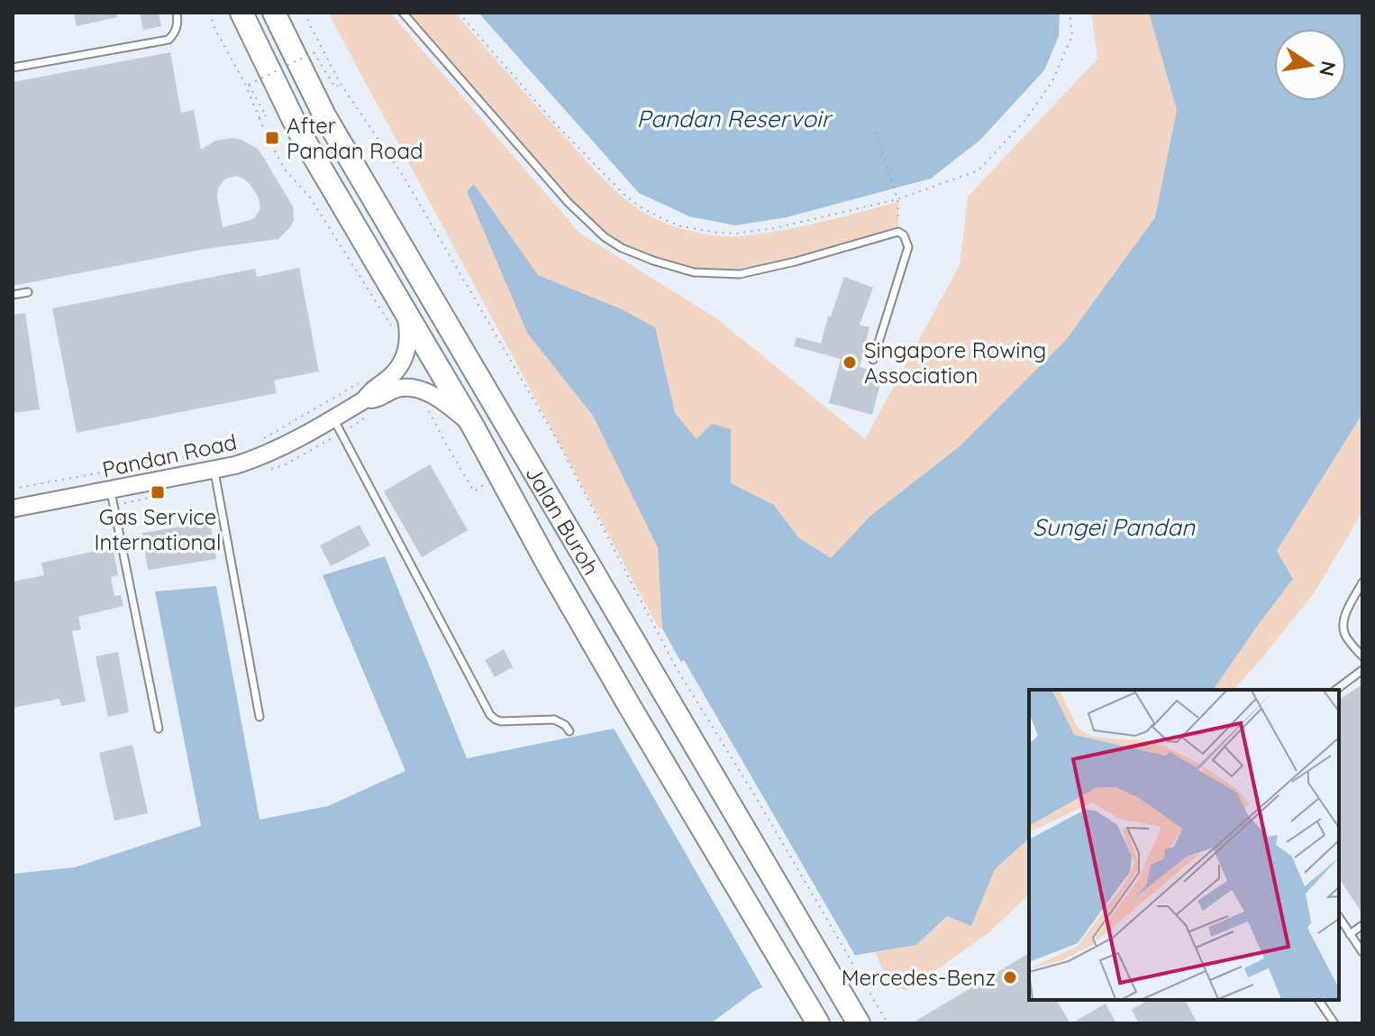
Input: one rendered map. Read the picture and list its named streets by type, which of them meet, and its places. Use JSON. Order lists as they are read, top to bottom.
{
  "streets": {
    "highway": ["Jalan Buroh"],
    "street": ["Pandan Road"]
  },
  "crossings": [
    ["Pandan Road", "Jalan Buroh"]
  ],
  "water": ["Pandan Reservoir", "Sungei Pandan"],
  "places": {
    "transit": ["After Pandan Road", "Gas Service International"],
    "other": ["Singapore Rowing Association", "Mercedes-Benz"]
  },
  "north": "right"
}
